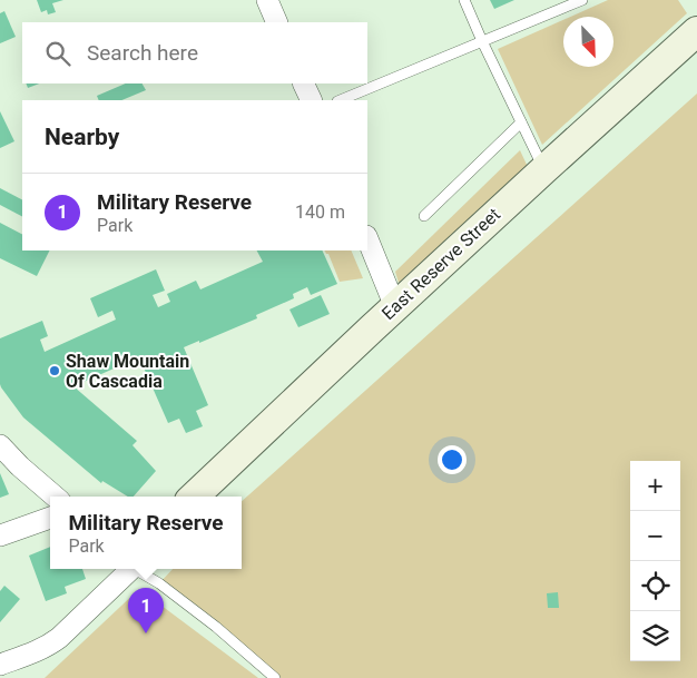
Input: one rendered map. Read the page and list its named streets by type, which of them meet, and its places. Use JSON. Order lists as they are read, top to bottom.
{
  "streets": {
    "street": ["East Reserve Street"]
  },
  "places": ["Shaw Mountain Of Cascadia"],
  "north": "bottom right",
  "page": {
    "search": "Search here",
    "heading": "Nearby",
    "list": [
      {
        "mark": "1",
        "name": "Military Reserve",
        "note": "Park",
        "value": "140 m"
      }
    ],
    "map_buttons": ["+", "−"],
    "popup": ["Military Reserve", "Park"],
    "pins": "1"
  }
}
